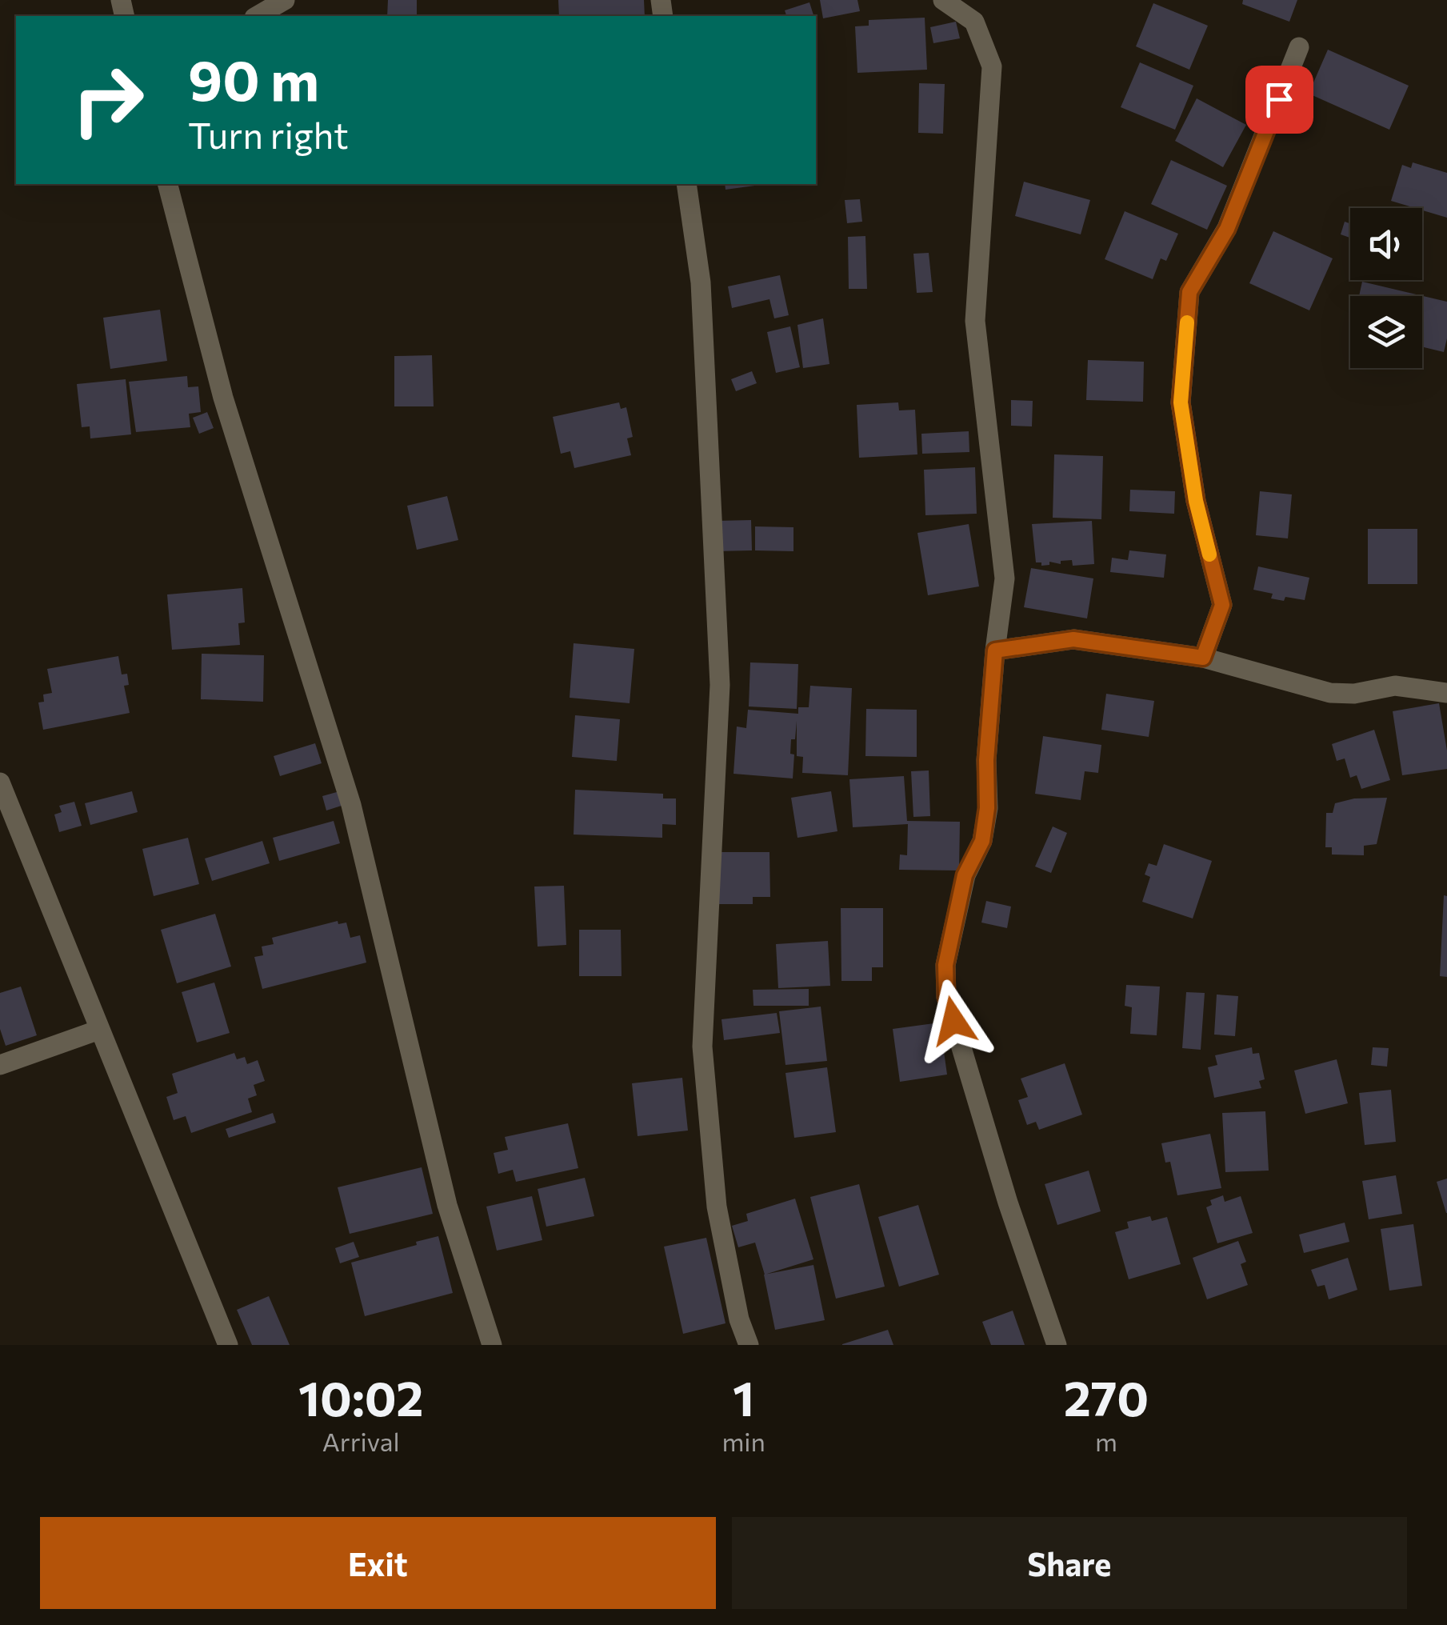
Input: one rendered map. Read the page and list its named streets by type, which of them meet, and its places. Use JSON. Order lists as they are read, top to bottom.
{
  "page": {
    "turn": ["90 m", "Turn right"],
    "eta": [
      "10:02",
      "Arrival",
      "1",
      "min",
      "270",
      "m"
    ],
    "buttons": ["Exit", "Share"]
  }
}
